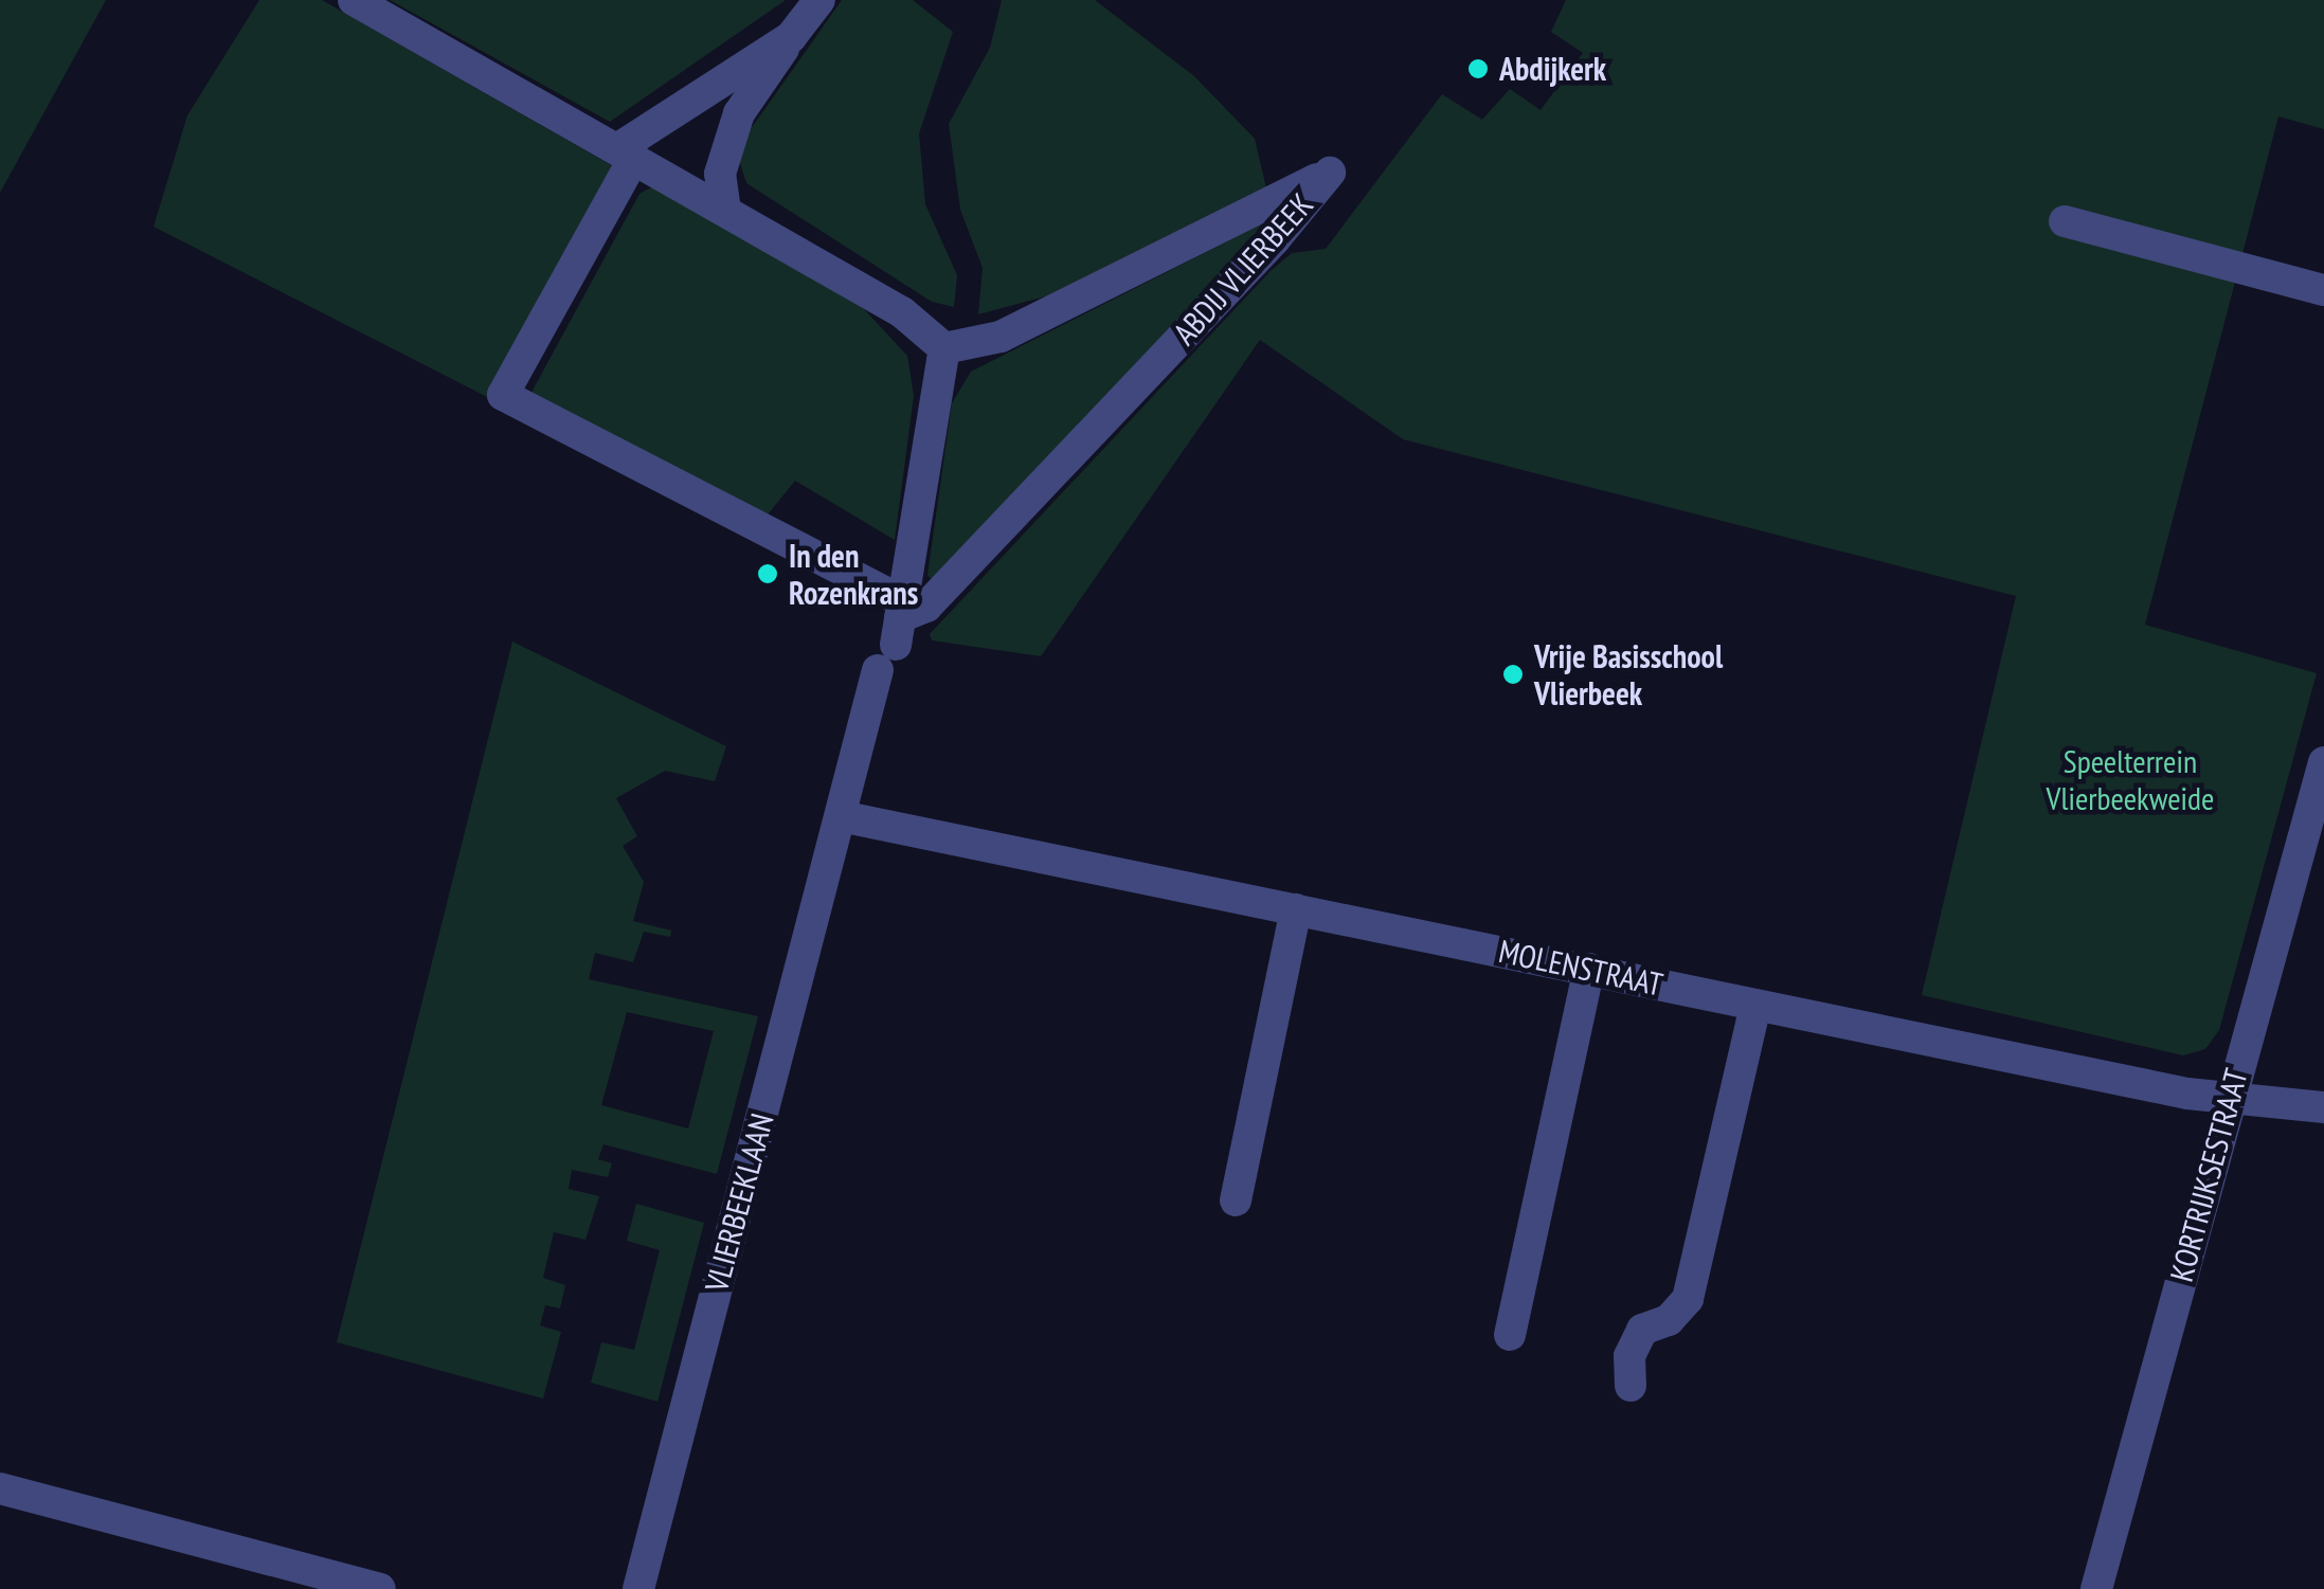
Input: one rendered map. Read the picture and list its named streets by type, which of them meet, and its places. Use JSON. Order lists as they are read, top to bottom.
{
  "streets": {
    "street": [
      "ABDIJ VLIERBEEK",
      "MOLENSTRAAT",
      "KORTRIJKSESTRAAT",
      "VLIERBEEKLAAN"
    ]
  },
  "crossings": [
    ["MOLENSTRAAT", "KORTRIJKSESTRAAT"],
    ["MOLENSTRAAT", "VLIERBEEKLAAN"]
  ],
  "parks": ["Speelterrein Vlierbeekweide"],
  "places": ["Abdijkerk", "In den Rozenkrans", "Vrije Basisschool Vlierbeek"]
}
